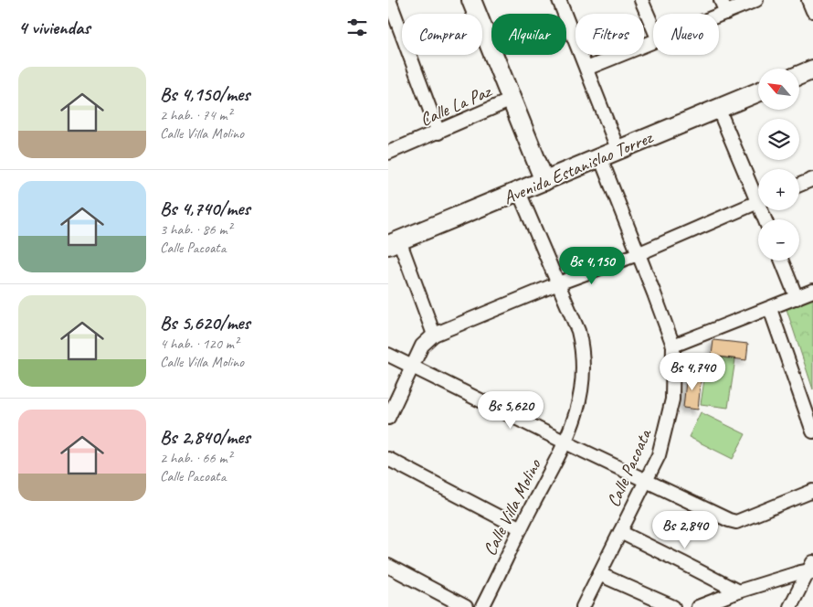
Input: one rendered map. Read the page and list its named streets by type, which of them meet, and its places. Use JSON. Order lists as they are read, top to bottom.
{
  "streets": {
    "street": [
      "Calle La Paz",
      "Avenida Estanislao Torrez",
      "Calle Pacoata",
      "Calle Villa Molino"
    ]
  },
  "crossings": [
    ["Avenida Estanislao Torrez", "Calle Pacoata"],
    ["Avenida Estanislao Torrez", "Calle Villa Molino"]
  ],
  "north": "top left",
  "page": {
    "heading": "4 viviendas",
    "chip": [
      "Comprar",
      "Alquilar",
      "Filtros",
      "Nuevo"
    ],
    "list": [
      {
        "name": "Bs 4,150/mes",
        "note": "2 hab. · 74 m² · Calle Villa Molino"
      },
      {
        "name": "Bs 4,740/mes",
        "note": "3 hab. · 86 m² · Calle Pacoata"
      },
      {
        "name": "Bs 5,620/mes",
        "note": "4 hab. · 120 m² · Calle Villa Molino"
      },
      {
        "name": "Bs 2,840/mes",
        "note": "2 hab. · 66 m² · Calle Pacoata"
      }
    ],
    "map_buttons": ["+", "−"],
    "price": [
      "Bs 4,150",
      "Bs 4,740",
      "Bs 5,620",
      "Bs 2,840"
    ]
  }
}
